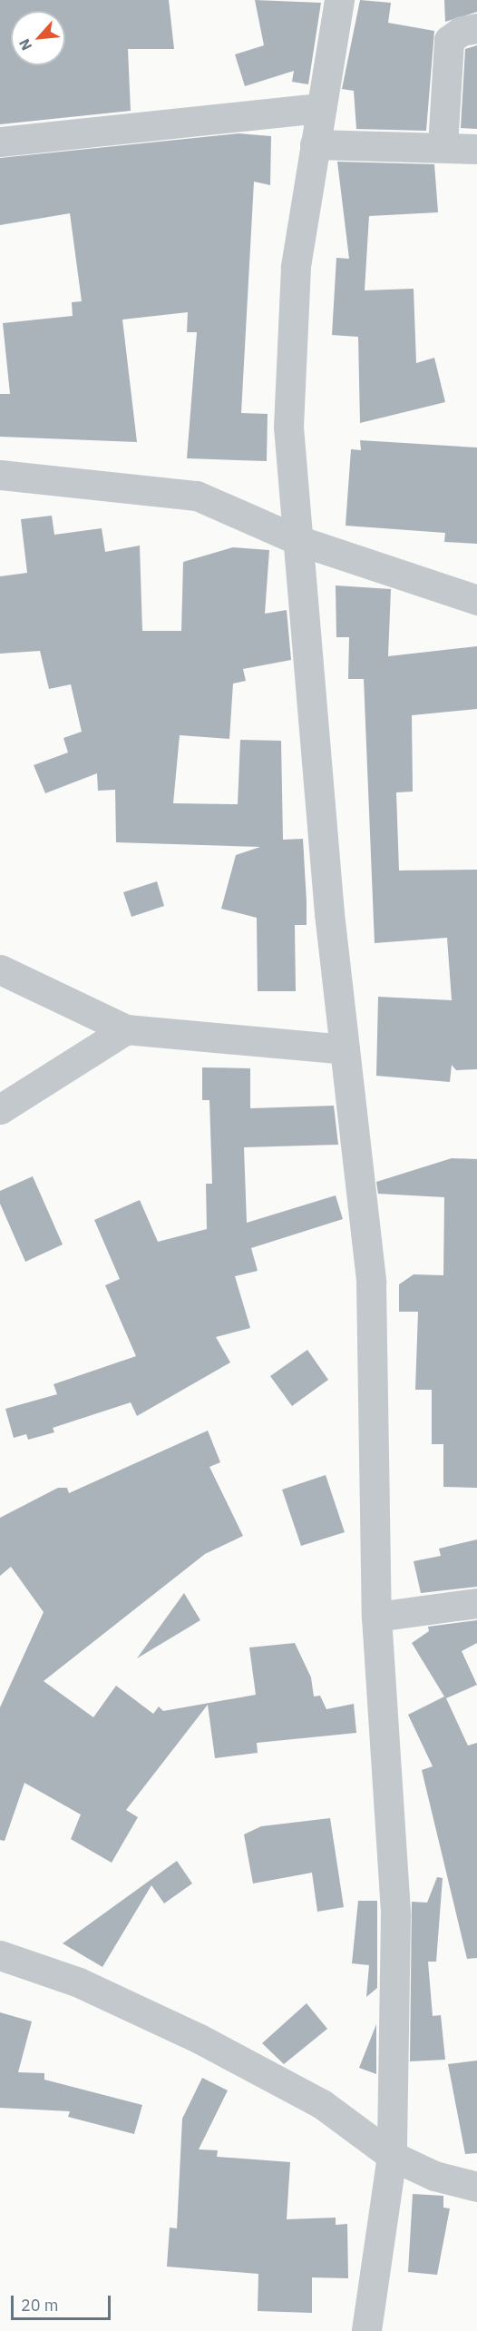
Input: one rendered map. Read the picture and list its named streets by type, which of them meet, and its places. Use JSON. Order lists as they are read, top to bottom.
{
  "scale_bar": "20 m",
  "north": "bottom left"
}
